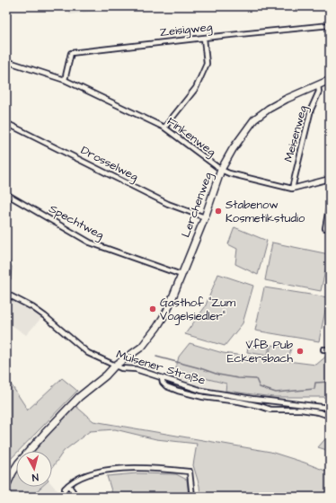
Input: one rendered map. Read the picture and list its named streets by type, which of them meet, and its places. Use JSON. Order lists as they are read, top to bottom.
{
  "streets": {
    "street": [
      "Zeisigweg",
      "Meisenweg",
      "Finkenweg",
      "Drosselweg",
      "Lerchenweg",
      "Spechtweg",
      "Mülsener Straße"
    ]
  },
  "crossings": [
    ["Zeisigweg", "Finkenweg"],
    ["Meisenweg", "Finkenweg"],
    ["Meisenweg", "Lerchenweg"],
    ["Finkenweg", "Lerchenweg"],
    ["Drosselweg", "Lerchenweg"],
    ["Lerchenweg", "Spechtweg"],
    ["Lerchenweg", "Mülsener Straße"]
  ],
  "places": ["Stabenow Kosmetikstudio", "Gasthof \"Zum Vogelsiedler\"", "VfB Pub Eckersbach"],
  "north": "bottom"
}
